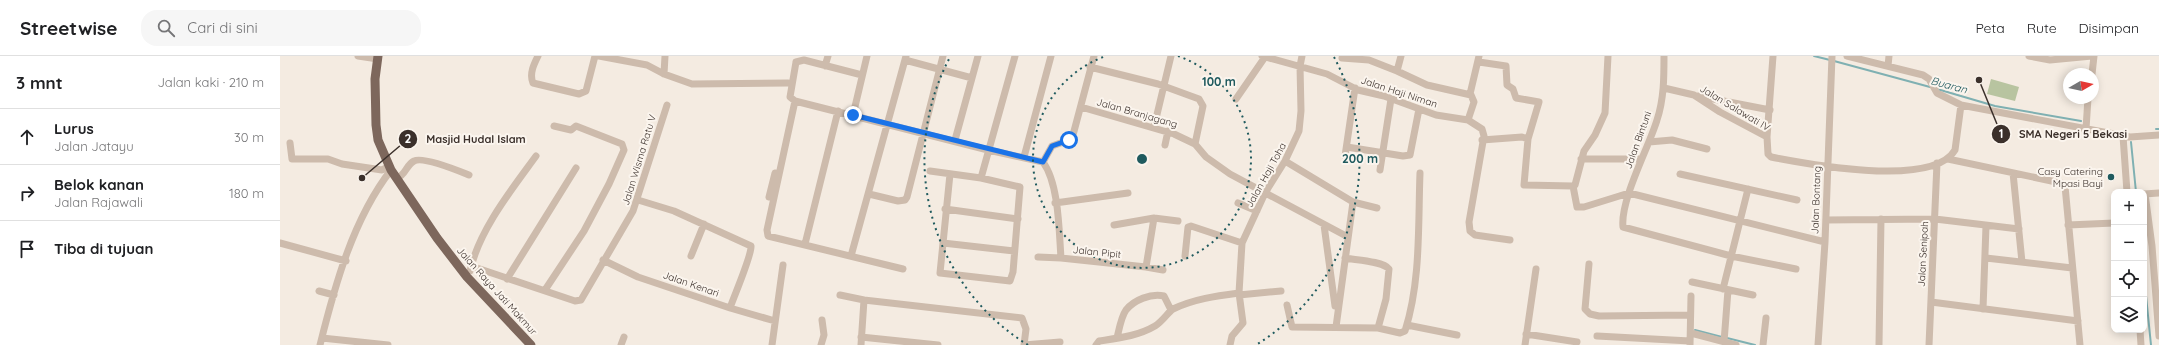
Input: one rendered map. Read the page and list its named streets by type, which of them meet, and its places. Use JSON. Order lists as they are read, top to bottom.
{
  "streets": {
    "main road": ["Jalan Raya Jati Makmur"],
    "street": [
      "Jalan Haji Niman",
      "Jalan Salawati IV",
      "Jalan Branjagang",
      "Jalan Bintuni",
      "Jalan Wisma Ratu V",
      "Jalan Haji Toha",
      "Jalan Bontang",
      "Jalan Pipit",
      "Jalan Senipah",
      "Jalan Kenari"
    ]
  },
  "crossings": [
    ["Jalan Haji Niman", "Jalan Haji Toha"],
    ["Jalan Salawati IV", "Jalan Bintuni"],
    ["Jalan Salawati IV", "Jalan Bontang"],
    ["Jalan Branjagang", "Jalan Haji Toha"],
    ["Jalan Wisma Ratu V", "Jalan Kenari"]
  ],
  "water": ["Buaran"],
  "places": ["SMA Negeri 5 Bekasi", "Casy Catering Mpasi Bayi", "Masjid Hudal Islam"],
  "north": "right",
  "page": {
    "header": "Streetwise",
    "search": "Cari di sini",
    "nav": ["Peta", "Rute", "Disimpan"],
    "heading": ["3 mnt", "Jalan kaki · 210 m"],
    "list": [
      ["Lurus", "Jalan Jatayu", "30 m"],
      ["Belok kanan", "Jalan Rajawali", "180 m"],
      "Tiba di tujuan"
    ],
    "map_buttons": ["+", "−"]
  },
  "rings": ["100 m", "200 m"]
}
